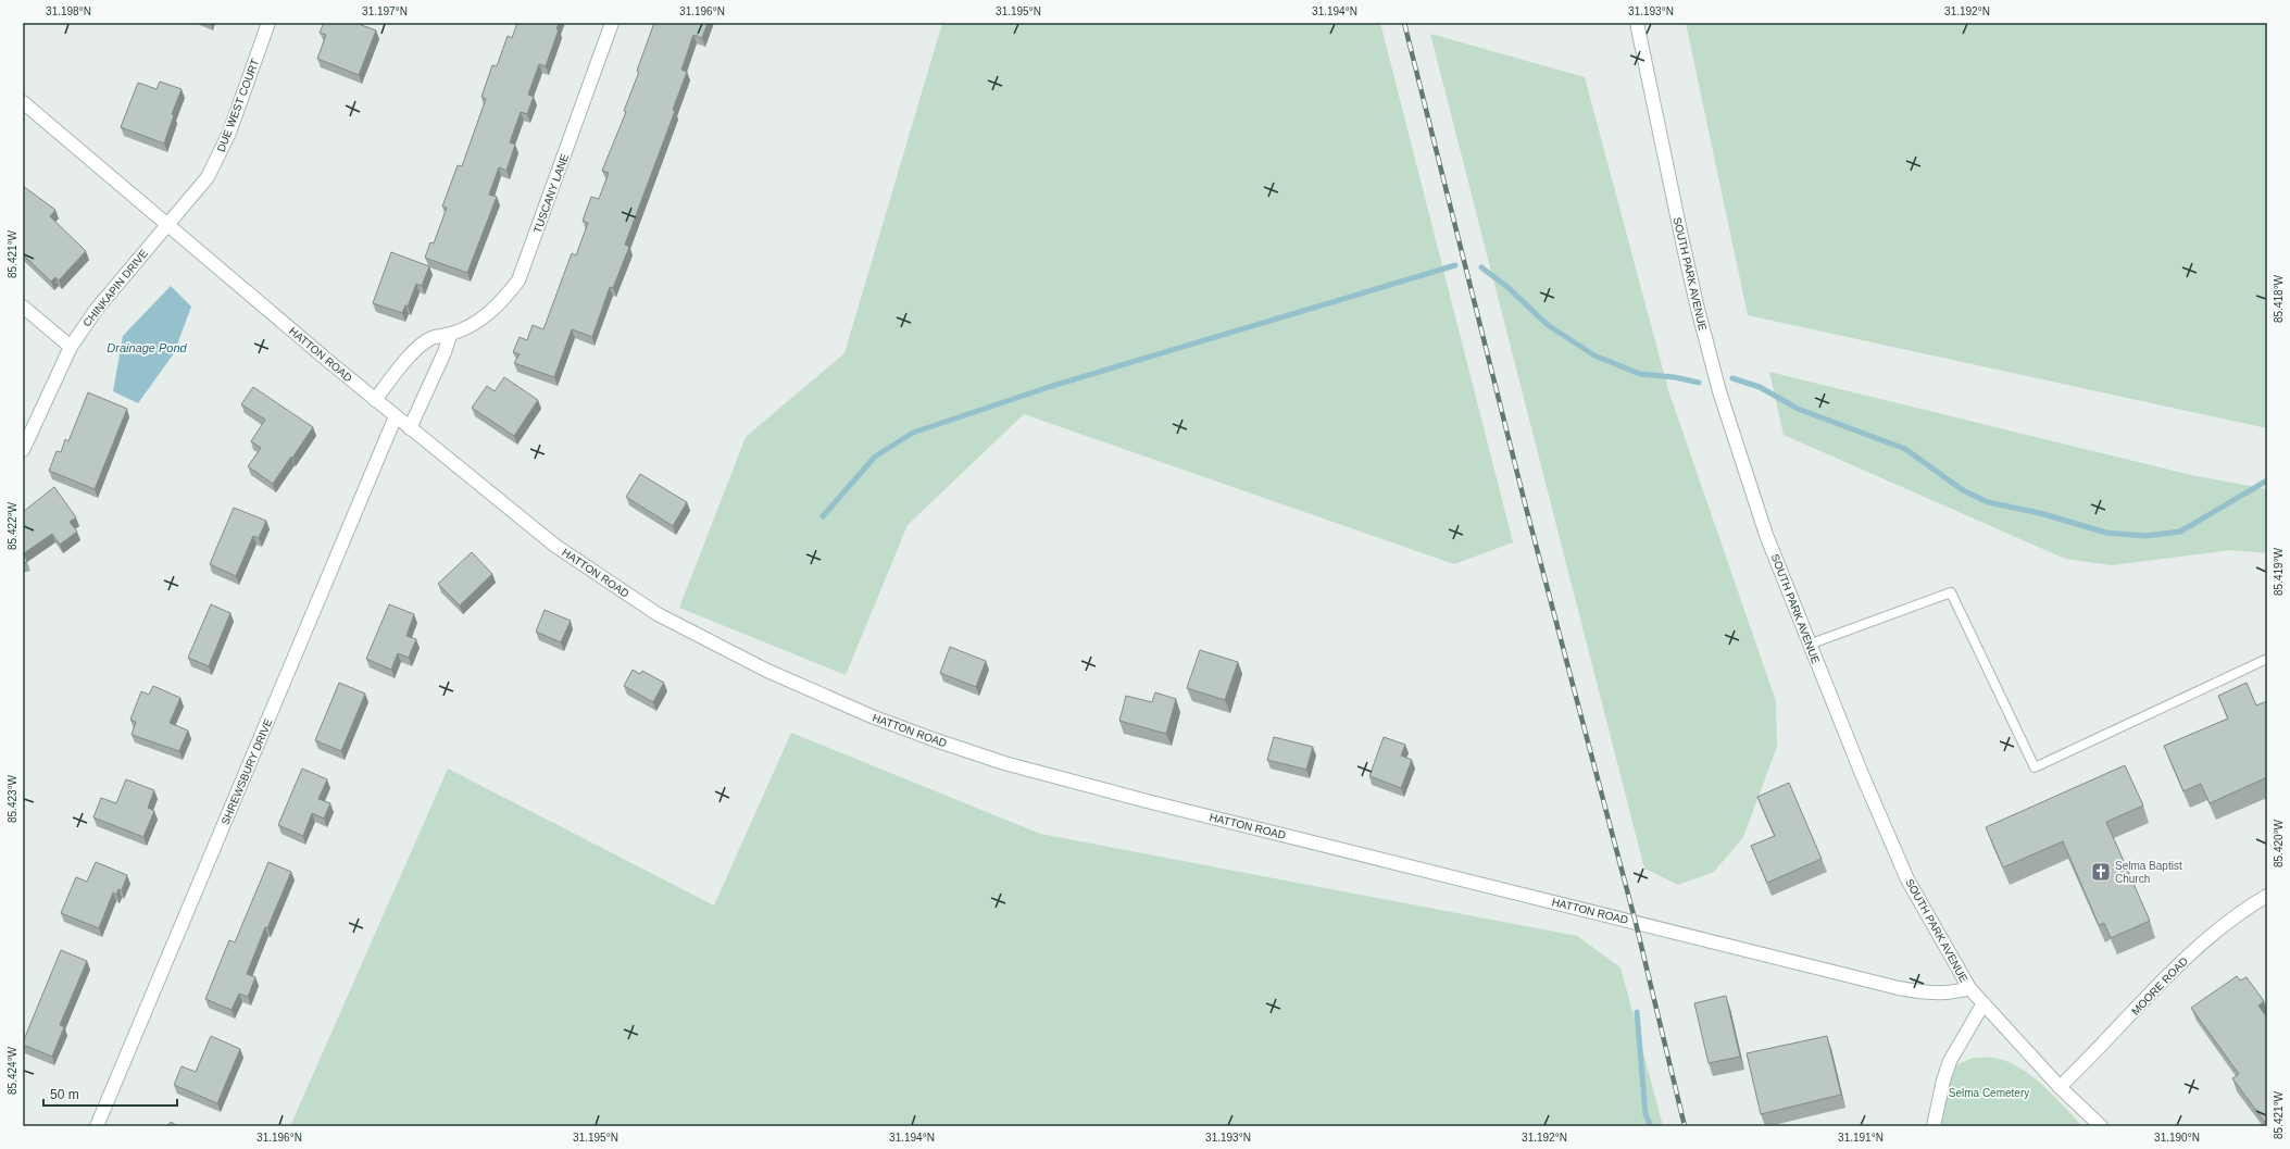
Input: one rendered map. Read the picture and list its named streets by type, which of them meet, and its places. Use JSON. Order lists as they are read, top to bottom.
{
  "streets": {
    "street": [
      "DUE WEST COURT",
      "TUSCANY LANE",
      "SOUTH PARK AVENUE",
      "CHINKAPIN DRIVE",
      "HATTON ROAD",
      "SHREWSBURY DRIVE",
      "MOORE ROAD"
    ]
  },
  "crossings": [
    ["DUE WEST COURT", "CHINKAPIN DRIVE"],
    ["DUE WEST COURT", "HATTON ROAD"],
    ["TUSCANY LANE", "HATTON ROAD"],
    ["SOUTH PARK AVENUE", "HATTON ROAD"],
    ["SOUTH PARK AVENUE", "MOORE ROAD"],
    ["CHINKAPIN DRIVE", "HATTON ROAD"],
    ["HATTON ROAD", "SHREWSBURY DRIVE"]
  ],
  "water": ["Drainage Pond"],
  "parks": ["Selma Cemetery"],
  "places": {
    "church": ["Selma Baptist Church"]
  },
  "scale_bar": "50 m",
  "coordinates": [
    "31.198°N",
    "31.197°N",
    "31.196°N",
    "31.195°N",
    "31.194°N",
    "31.193°N",
    "31.192°N",
    "85.421°W",
    "85.418°W",
    "85.422°W",
    "85.419°W",
    "85.423°W",
    "85.420°W",
    "85.424°W",
    "31.191°N",
    "31.190°N"
  ]
}
